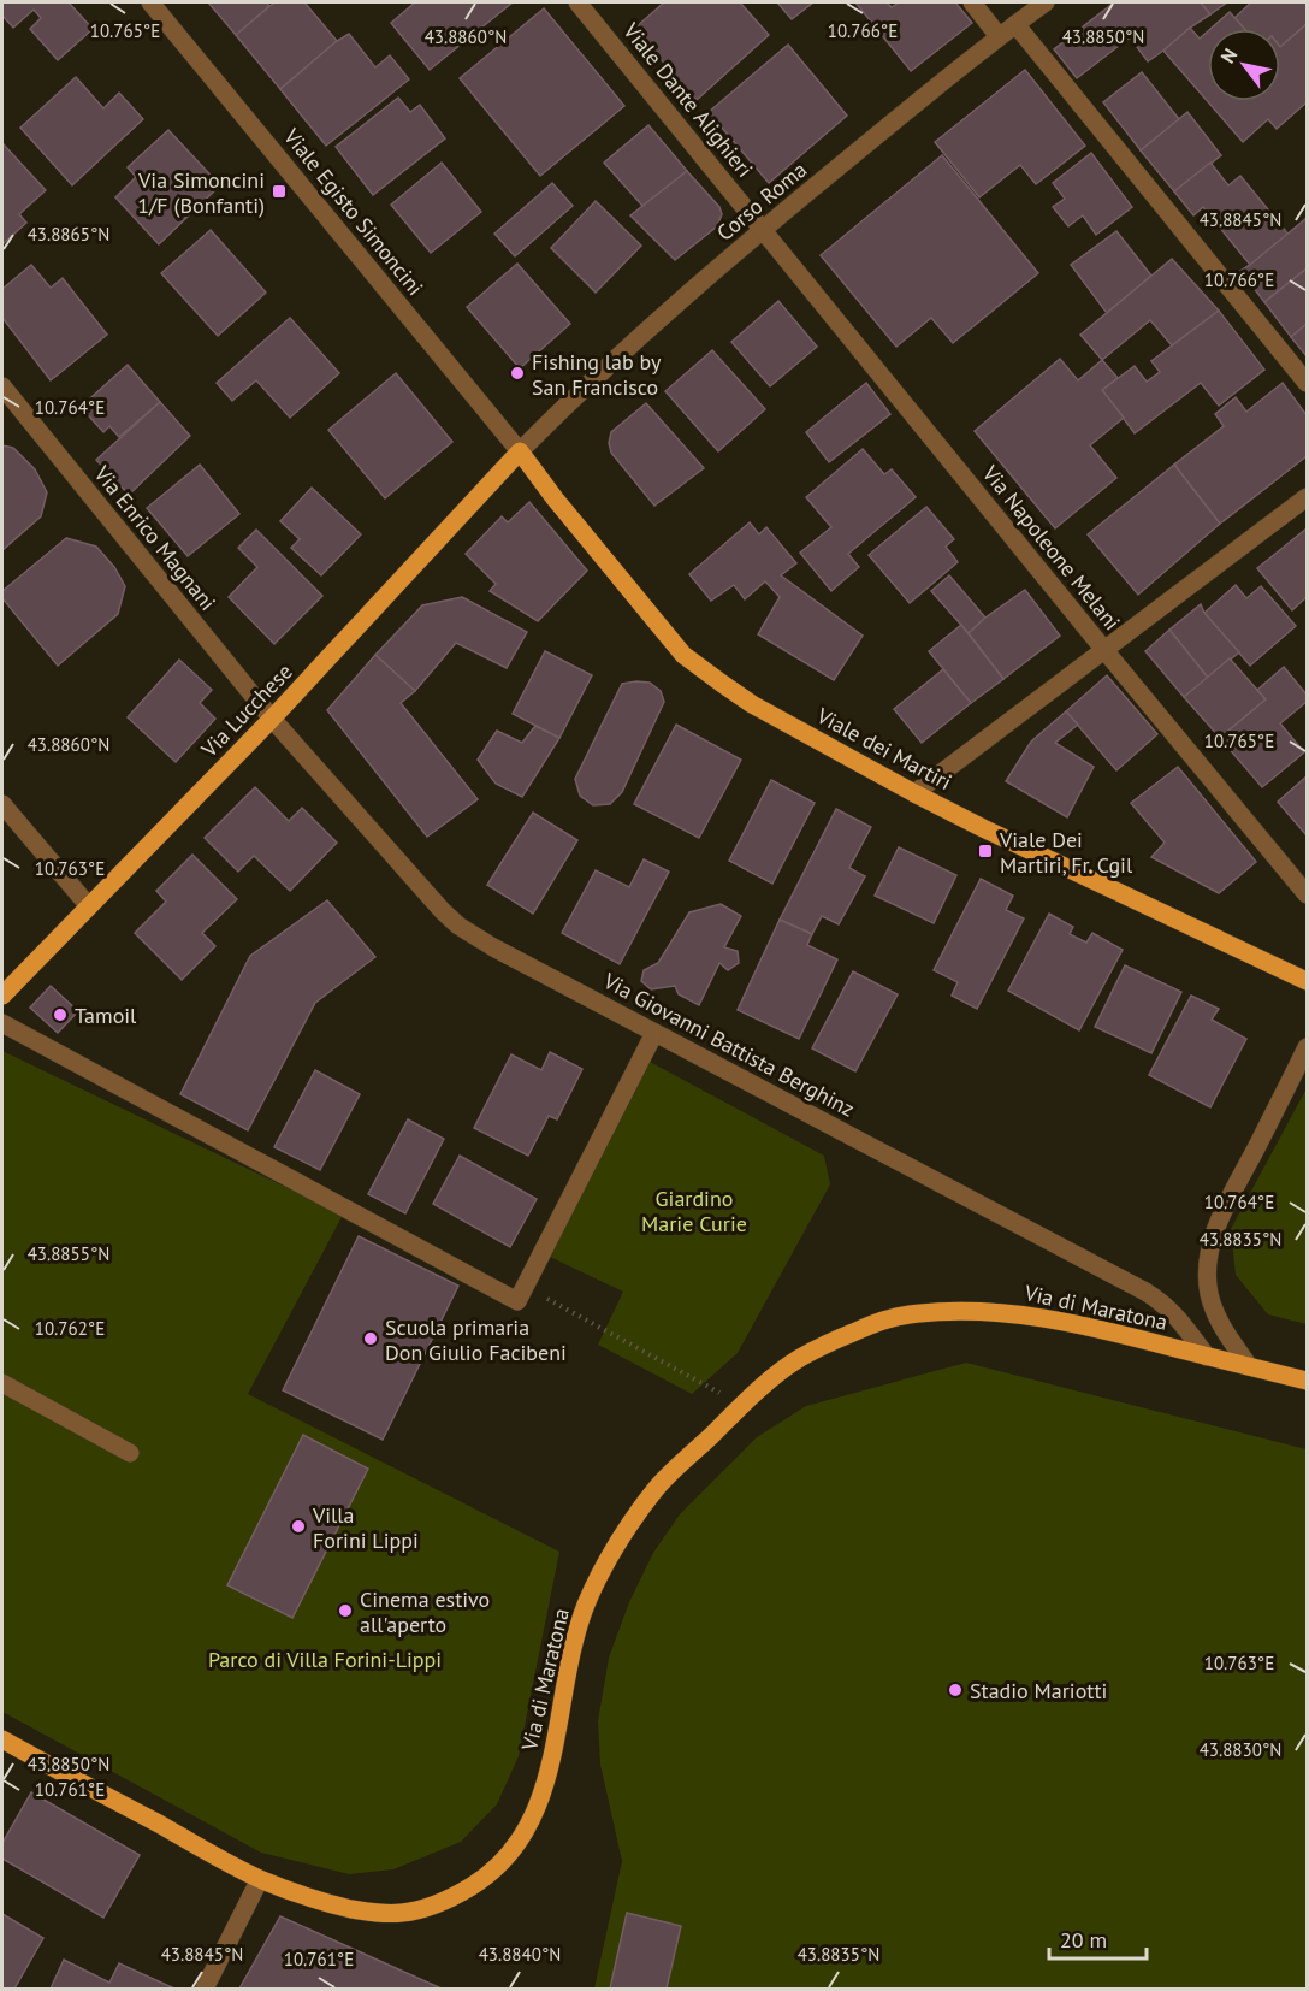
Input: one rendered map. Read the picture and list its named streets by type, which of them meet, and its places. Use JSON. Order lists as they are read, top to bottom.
{
  "streets": {
    "main road": ["Via Lucchese", "Viale dei Martiri", "Via di Maratona"],
    "street": [
      "Viale Dante Alighieri",
      "Corso Roma",
      "Viale Egisto Simoncini",
      "Via Enrico Magnani",
      "Via Napoleone Melani",
      "Via Giovanni Battista Berghinz"
    ]
  },
  "crossings": [
    ["Viale Dante Alighieri", "Corso Roma"],
    ["Viale Dante Alighieri", "Via Napoleone Melani"],
    ["Corso Roma", "Viale Egisto Simoncini"],
    ["Corso Roma", "Via Napoleone Melani"],
    ["Corso Roma", "Via Lucchese"],
    ["Corso Roma", "Viale dei Martiri"],
    ["Viale Egisto Simoncini", "Via Lucchese"],
    ["Viale Egisto Simoncini", "Viale dei Martiri"],
    ["Via Enrico Magnani", "Via Lucchese"],
    ["Via Enrico Magnani", "Via Giovanni Battista Berghinz"],
    ["Via Lucchese", "Viale dei Martiri"],
    ["Via Lucchese", "Via Giovanni Battista Berghinz"],
    ["Via Giovanni Battista Berghinz", "Via di Maratona"]
  ],
  "parks": ["Giardino Marie Curie", "Parco di Villa Forini-Lippi"],
  "places": {
    "transit": ["Via Simoncini 1/F (Bonfanti)", "Viale Dei Martiri, Fr. Cgil"],
    "other": [
      "Fishing lab by San Francisco",
      "Tamoil",
      "Scuola primaria Don Giulio Facibeni",
      "Villa Forini Lippi",
      "Cinema estivo all'aperto",
      "Stadio Mariotti"
    ]
  },
  "scale_bar": "20 m",
  "north": "top left",
  "coordinates": [
    "10.765°E",
    "10.766°E",
    "43.8860°N",
    "43.8850°N",
    "43.8845°N",
    "43.8865°N",
    "10.764°E",
    "10.763°E",
    "43.8835°N",
    "43.8855°N",
    "10.762°E",
    "43.8830°N",
    "10.761°E",
    "43.8840°N"
  ]
}
